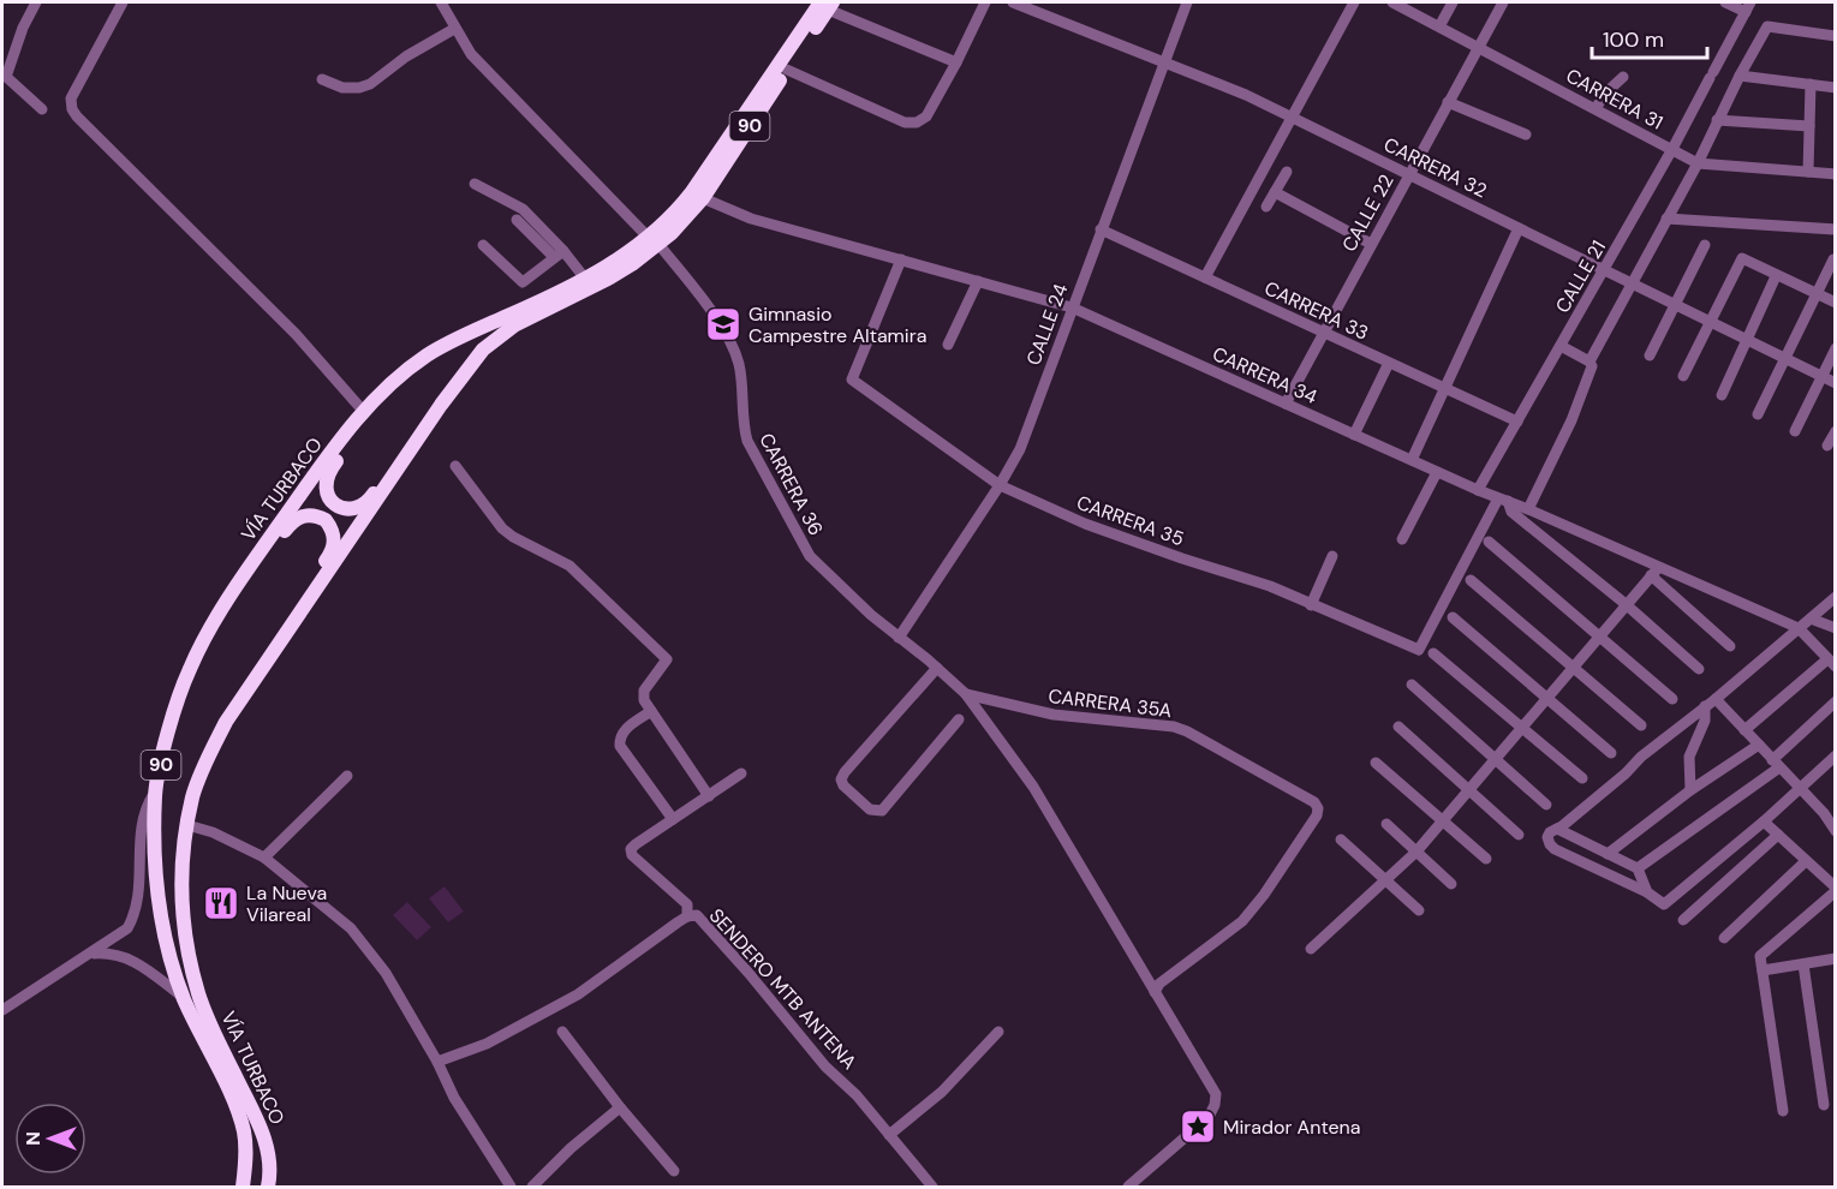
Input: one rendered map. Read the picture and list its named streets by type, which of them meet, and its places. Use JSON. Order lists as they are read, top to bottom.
{
  "streets": {
    "highway": ["90", "VÍA TURBACO"],
    "street": [
      "CARRERA 31",
      "CARRERA 32",
      "CALLE 22",
      "CALLE 21",
      "CARRERA 33",
      "CALLE 24",
      "CARRERA 34",
      "CARRERA 36",
      "CARRERA 35",
      "CARRERA 35A",
      "SENDERO MTB ANTENA"
    ]
  },
  "crossings": [
    ["CARRERA 31", "CALLE 22"],
    ["CARRERA 31", "CALLE 21"],
    ["CARRERA 32", "CALLE 22"],
    ["CARRERA 32", "CALLE 21"],
    ["CARRERA 32", "CALLE 24"],
    ["CALLE 22", "CARRERA 33"],
    ["CALLE 22", "CARRERA 34"],
    ["CALLE 21", "CARRERA 33"],
    ["CALLE 21", "CARRERA 34"],
    ["CARRERA 33", "CALLE 24"],
    ["CALLE 24", "CARRERA 34"],
    ["CALLE 24", "CARRERA 36"],
    ["CALLE 24", "CARRERA 35"],
    ["CARRERA 34", "VÍA TURBACO"],
    ["CARRERA 34", "CARRERA 35"],
    ["CARRERA 36", "VÍA TURBACO"],
    ["CARRERA 36", "CARRERA 35A"]
  ],
  "places": {
    "school or university": ["Gimnasio Campestre Altamira"],
    "restaurant": ["La Nueva Vilareal"],
    "place": ["Mirador Antena"]
  },
  "scale_bar": "100 m",
  "north": "left"
}
